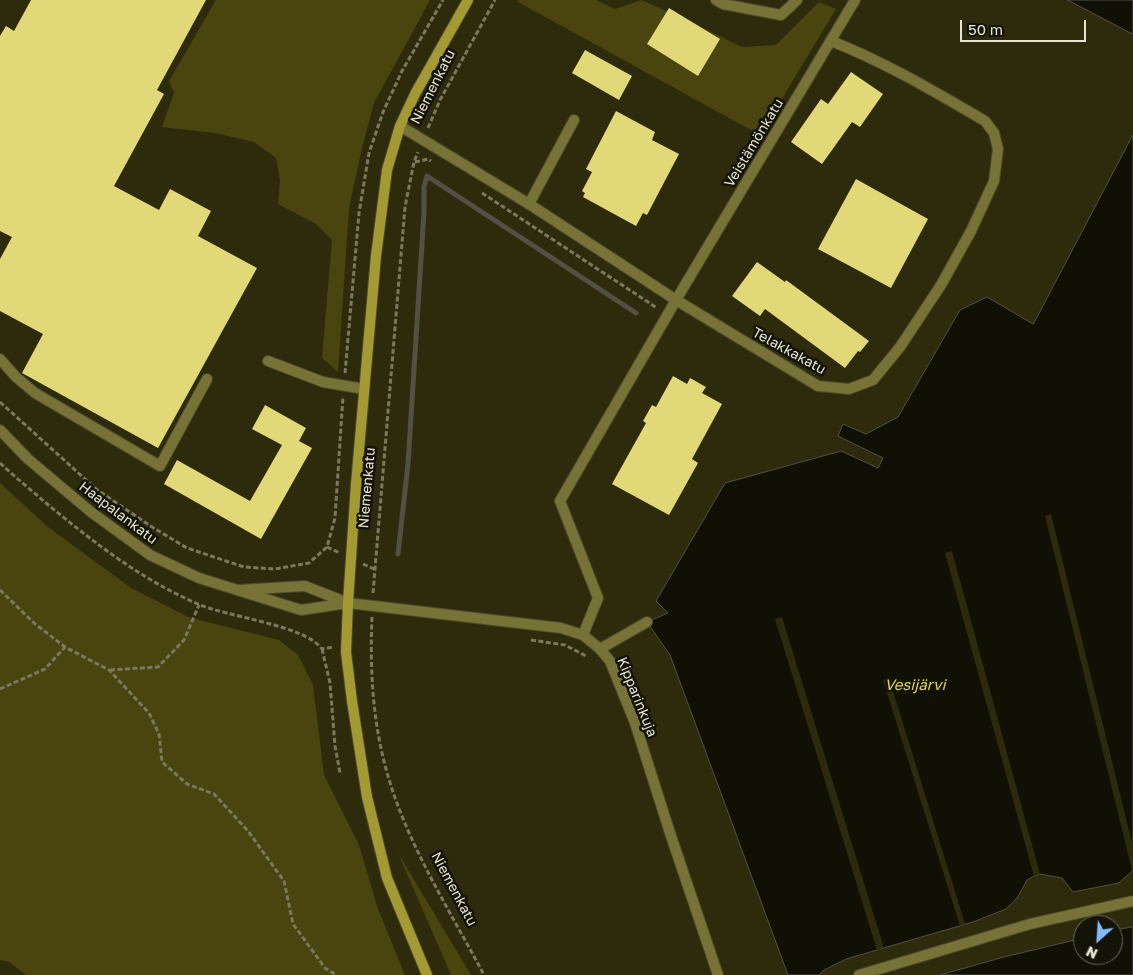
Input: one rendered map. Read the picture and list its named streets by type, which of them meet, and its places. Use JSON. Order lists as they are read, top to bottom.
{
  "streets": {
    "street": [
      "Niemenkatu",
      "Veistämönkatu",
      "Telakkakatu",
      "Haapalankatu",
      "Kipparinkuja"
    ]
  },
  "crossings": [
    ["Niemenkatu", "Telakkakatu"],
    ["Niemenkatu", "Haapalankatu"],
    ["Niemenkatu", "Kipparinkuja"],
    ["Veistämönkatu", "Telakkakatu"],
    ["Veistämönkatu", "Kipparinkuja"],
    ["Haapalankatu", "Kipparinkuja"]
  ],
  "water": ["Vesijärvi"],
  "scale_bar": "50 m",
  "north": "bottom left"
}
